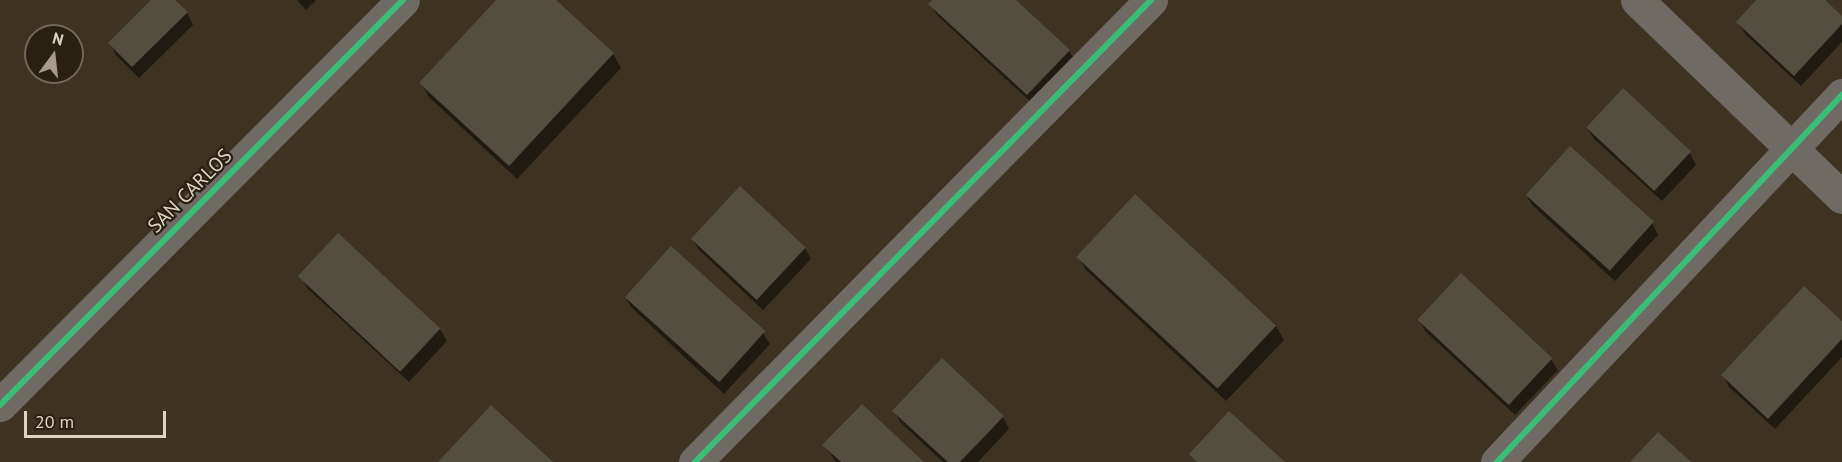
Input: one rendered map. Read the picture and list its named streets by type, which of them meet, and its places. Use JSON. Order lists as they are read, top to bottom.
{
  "streets": {
    "street": ["SAN CARLOS"]
  },
  "scale_bar": "20 m",
  "north": "top"
}
